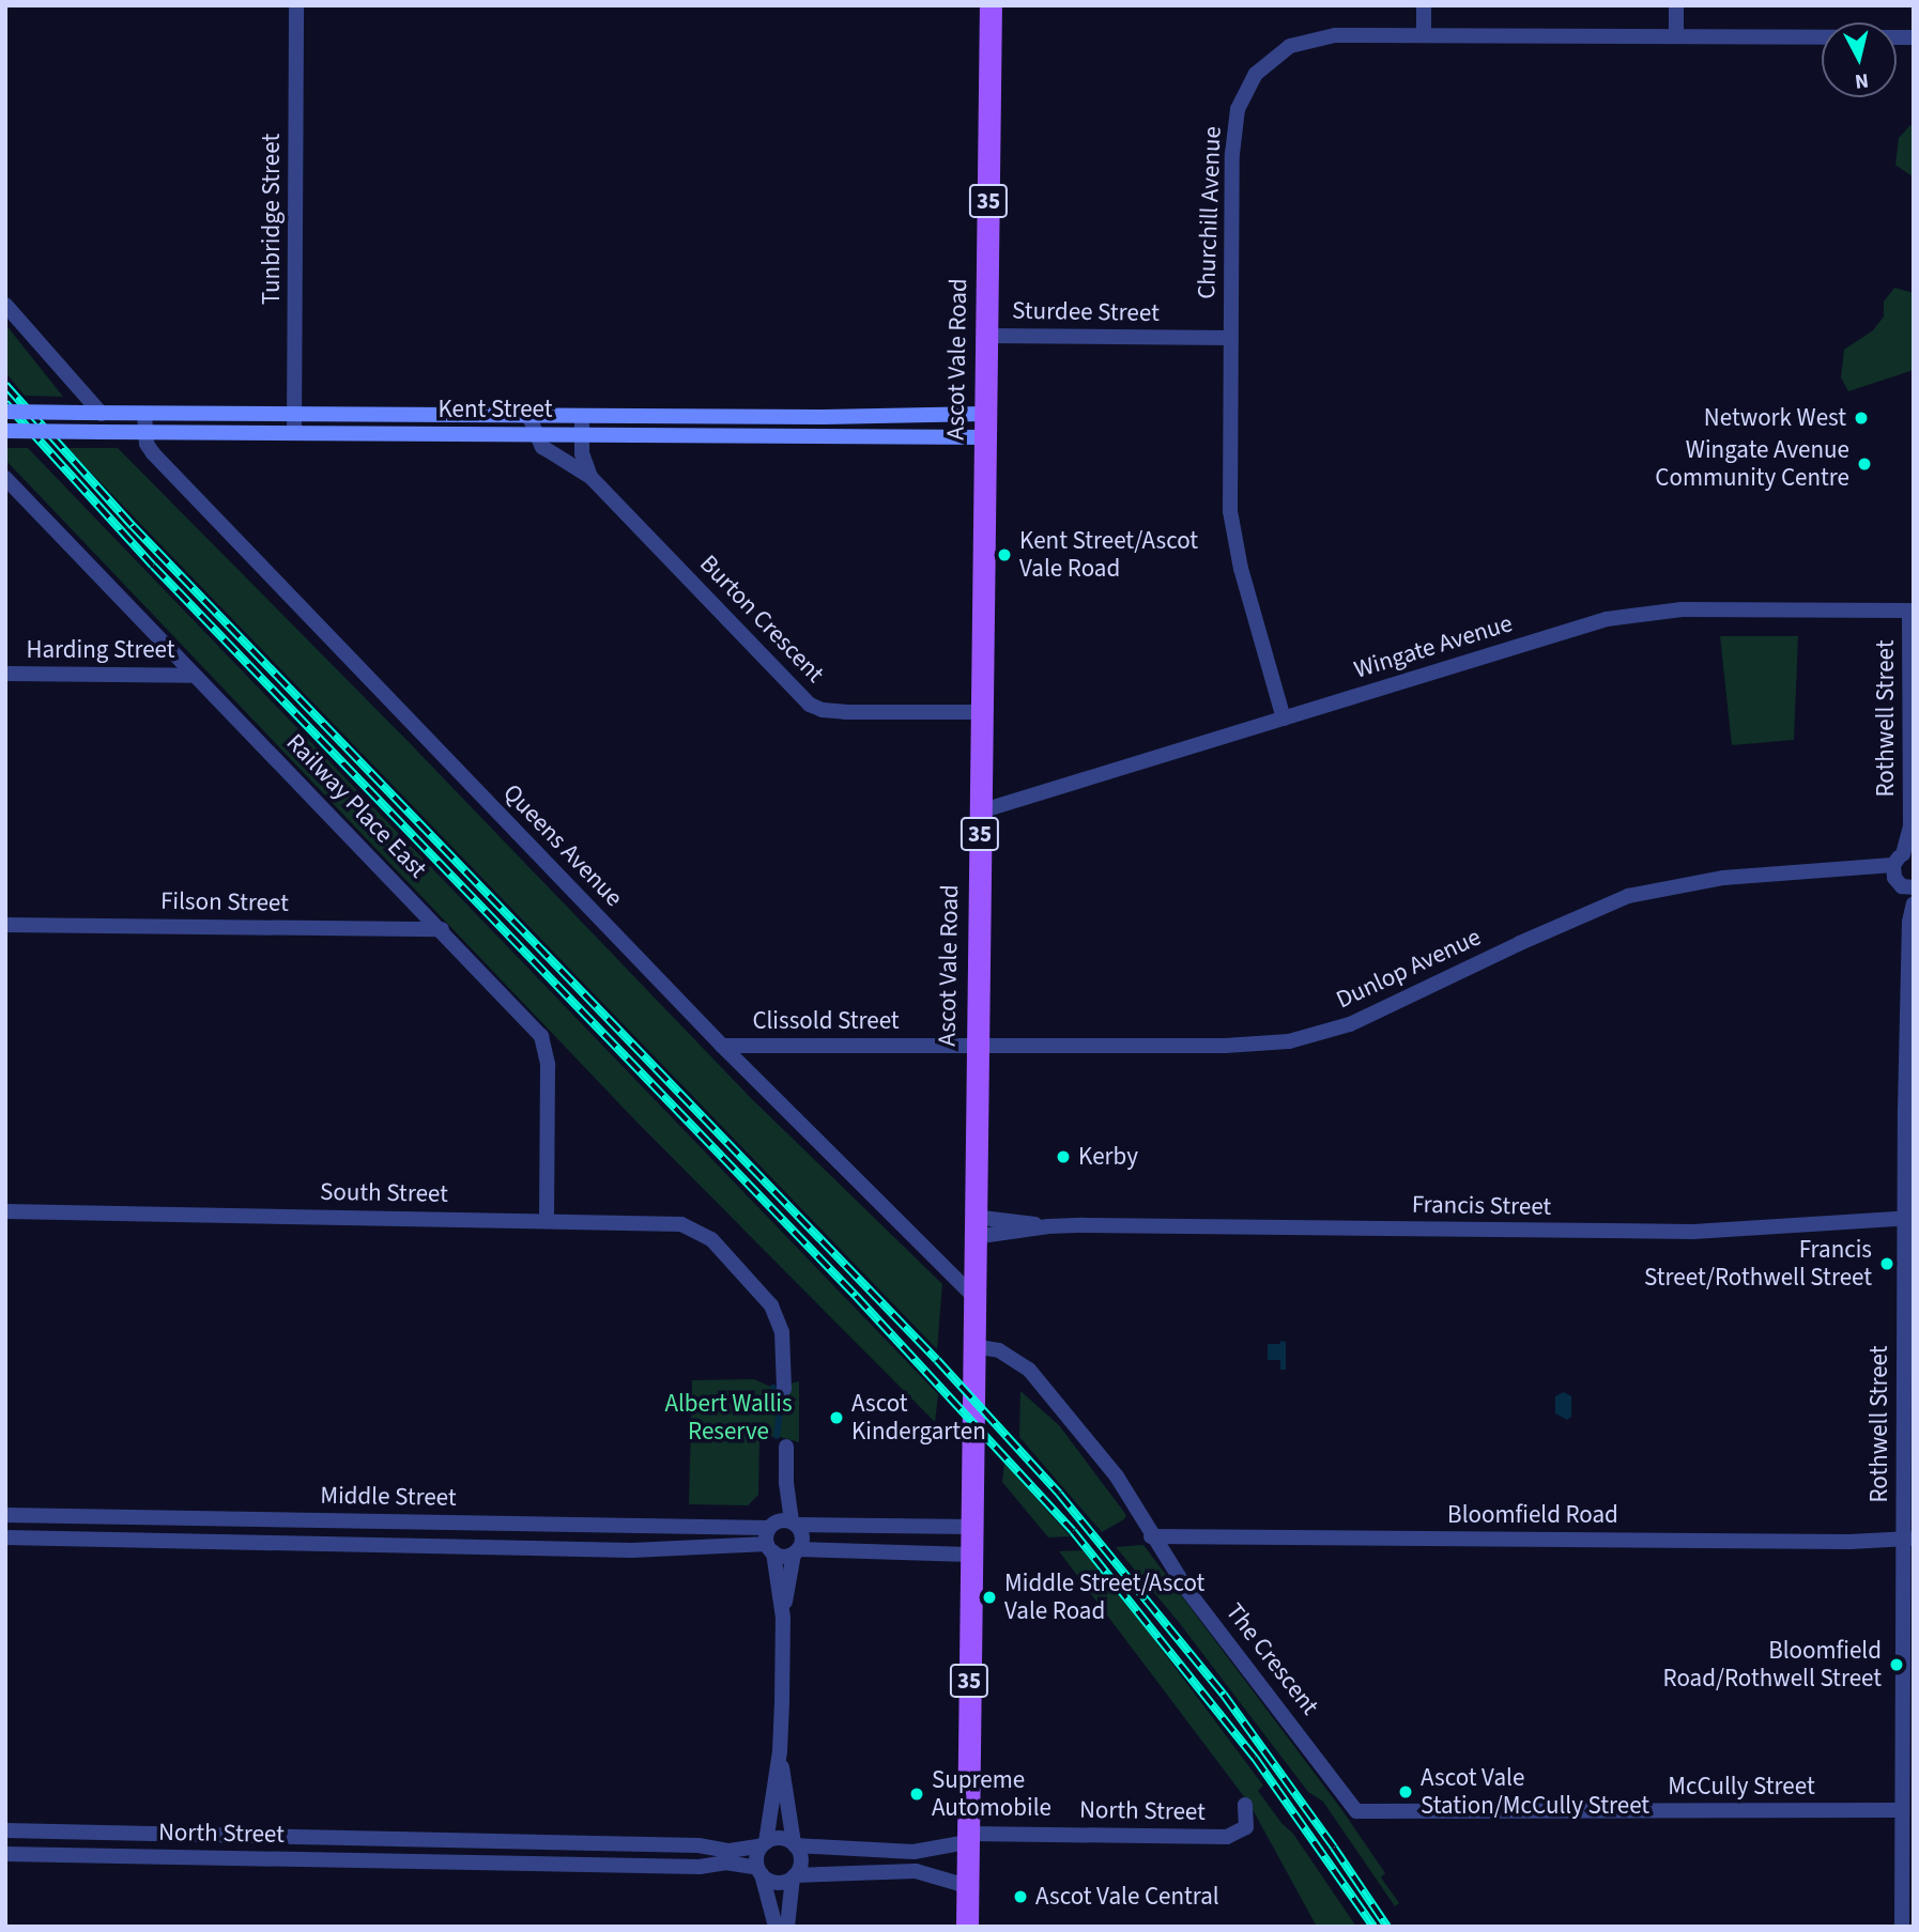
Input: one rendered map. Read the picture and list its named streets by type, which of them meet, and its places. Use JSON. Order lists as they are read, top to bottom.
{
  "streets": {
    "main road": ["35", "Ascot Vale Road"],
    "street": [
      "Churchill Avenue",
      "Tunbridge Street",
      "Sturdee Street",
      "Kent Street",
      "Burton Crescent",
      "Wingate Avenue",
      "Harding Street",
      "Rothwell Street",
      "Railway Place East",
      "Queens Avenue",
      "Filson Street",
      "Dunlop Avenue",
      "Clissold Street",
      "South Street",
      "Francis Street",
      "Middle Street",
      "Bloomfield Road",
      "The Crescent",
      "McCully Street",
      "North Street"
    ]
  },
  "crossings": [
    ["Churchill Avenue", "Sturdee Street"],
    ["Churchill Avenue", "Wingate Avenue"],
    ["Tunbridge Street", "Kent Street"],
    ["Sturdee Street", "Ascot Vale Road"],
    ["Ascot Vale Road", "Kent Street"],
    ["Ascot Vale Road", "Burton Crescent"],
    ["Ascot Vale Road", "Wingate Avenue"],
    ["Ascot Vale Road", "Queens Avenue"],
    ["Ascot Vale Road", "Dunlop Avenue"],
    ["Ascot Vale Road", "Clissold Street"],
    ["Ascot Vale Road", "Francis Street"],
    ["Ascot Vale Road", "Middle Street"],
    ["Ascot Vale Road", "The Crescent"],
    ["Ascot Vale Road", "North Street"],
    ["Kent Street", "Burton Crescent"],
    ["Kent Street", "Queens Avenue"],
    ["Wingate Avenue", "Rothwell Street"],
    ["Harding Street", "Railway Place East"],
    ["Rothwell Street", "Dunlop Avenue"],
    ["Rothwell Street", "Francis Street"],
    ["Rothwell Street", "Bloomfield Road"],
    ["Rothwell Street", "McCully Street"],
    ["Railway Place East", "Filson Street"],
    ["Railway Place East", "South Street"],
    ["Queens Avenue", "Clissold Street"],
    ["Dunlop Avenue", "Clissold Street"],
    ["Bloomfield Road", "The Crescent"],
    ["The Crescent", "McCully Street"]
  ],
  "parks": ["Albert Wallis Reserve"],
  "places": [
    "Network West",
    "Wingate Avenue Community Centre",
    "Kent Street/Ascot Vale Road",
    "Kerby",
    "Francis Street/Rothwell Street",
    "Ascot Kindergarten",
    "Middle Street/Ascot Vale Road",
    "Bloomfield Road/Rothwell Street",
    "Ascot Vale Station/McCully Street",
    "Supreme Automobile",
    "Ascot Vale Central"
  ],
  "north": "bottom"
}
